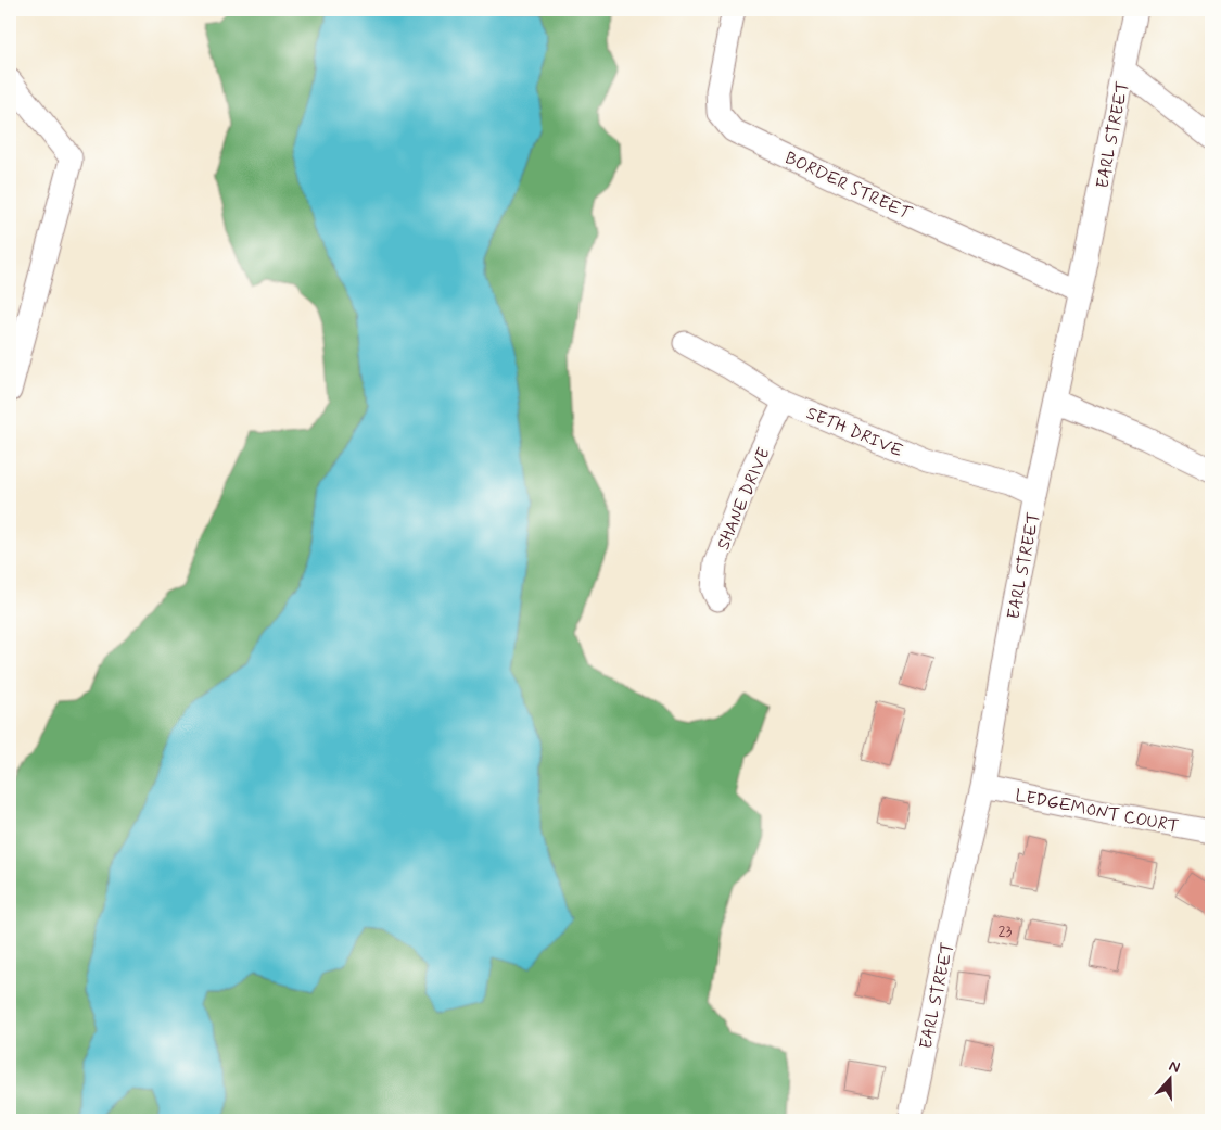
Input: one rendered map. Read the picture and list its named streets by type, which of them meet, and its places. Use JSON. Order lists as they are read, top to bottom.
{
  "streets": {
    "street": [
      "EARL STREET",
      "BORDER STREET",
      "SETH DRIVE",
      "SHANE DRIVE",
      "LEDGEMONT COURT"
    ]
  },
  "crossings": [
    ["EARL STREET", "BORDER STREET"],
    ["EARL STREET", "SETH DRIVE"],
    ["EARL STREET", "LEDGEMONT COURT"],
    ["SETH DRIVE", "SHANE DRIVE"]
  ],
  "house_numbers": ["23"],
  "north": "top"
}
